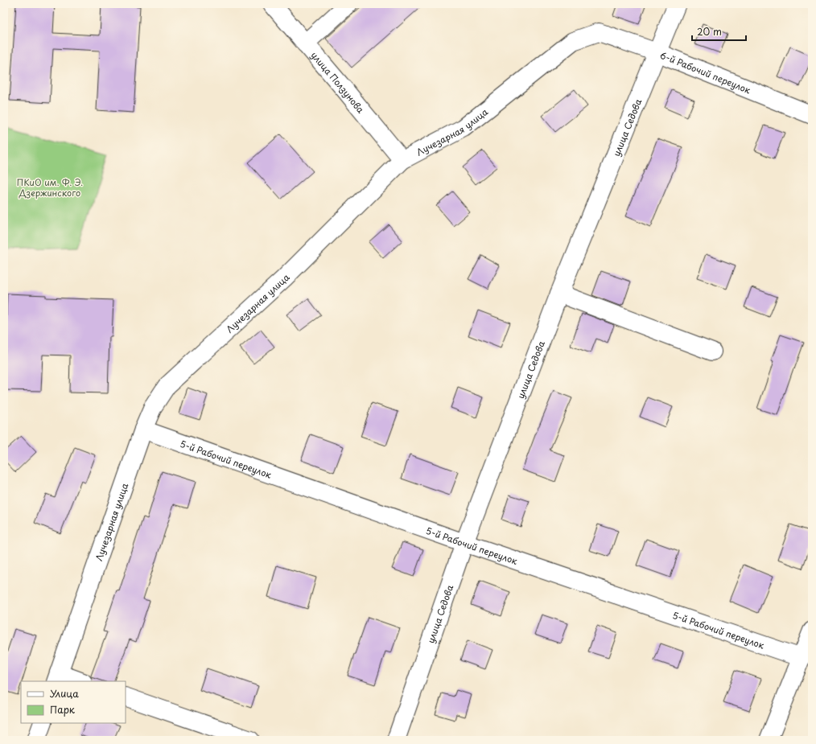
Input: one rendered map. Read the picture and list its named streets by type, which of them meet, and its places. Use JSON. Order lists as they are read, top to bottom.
{
  "streets": {
    "street": [
      "6-й Рабочий переулок",
      "улица Ползунова",
      "улица Седова",
      "Лучезарная улица",
      "5-й Рабочий переулок"
    ]
  },
  "crossings": [
    ["6-й Рабочий переулок", "улица Седова"],
    ["6-й Рабочий переулок", "Лучезарная улица"],
    ["улица Ползунова", "Лучезарная улица"],
    ["улица Седова", "5-й Рабочий переулок"],
    ["Лучезарная улица", "5-й Рабочий переулок"]
  ],
  "parks": ["ПКиО им. Ф. Э. Дзержинского"],
  "legend": ["Улица", "Парк"],
  "scale_bar": "20 m"
}
